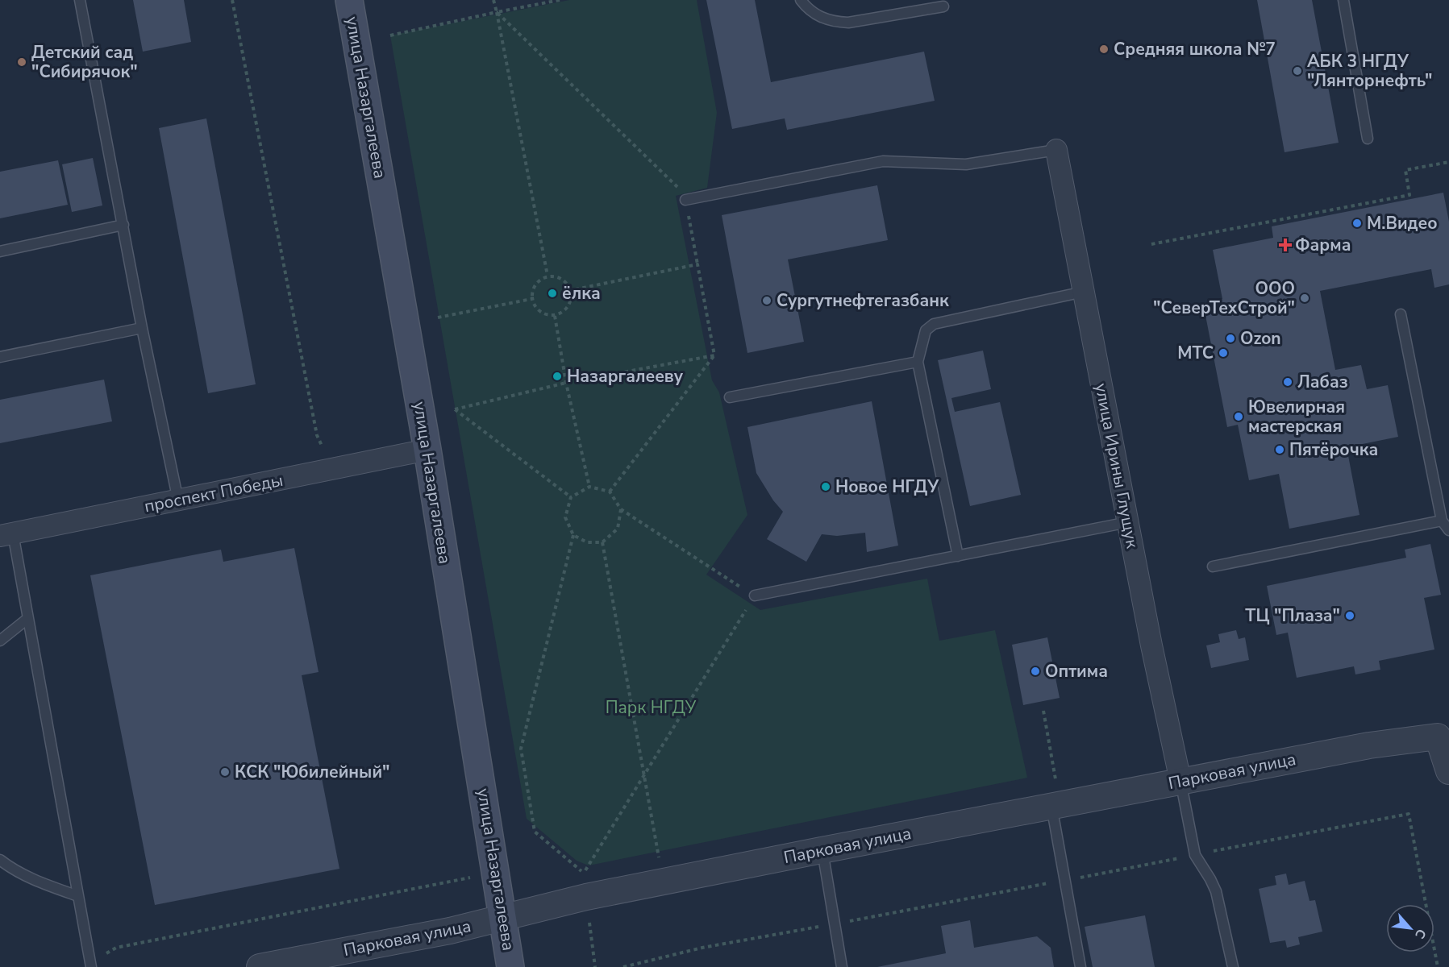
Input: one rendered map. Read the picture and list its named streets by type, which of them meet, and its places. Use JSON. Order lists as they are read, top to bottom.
{
  "streets": {
    "main road": ["улица Назаргалеева"],
    "street": ["улица Ирины Глущук", "проспект Победы", "Парковая улица"]
  },
  "crossings": [
    ["улица Назаргалеева", "проспект Победы"],
    ["улица Назаргалеева", "Парковая улица"],
    ["улица Ирины Глущук", "Парковая улица"]
  ],
  "parks": ["Парк НГДУ"],
  "places": {
    "other": [
      "Средняя школа №7",
      "Детский сад \"Сибирячок\"",
      "АБК 3 НГДУ \"Лянторнефть\"",
      "М.Видео",
      "ёлка",
      "ООО \"СеверТехСтрой\"",
      "Сургутнефтегазбанк",
      "Ozon",
      "МТС",
      "Назаргалееву",
      "Лабаз",
      "Ювелирная мастерская",
      "Пятёрочка",
      "Новое НГДУ",
      "ТЦ \"Плаза\"",
      "Оптима",
      "КСК \"Юбилейный\""
    ],
    "health": ["Фарма"]
  },
  "north": "bottom right"
}
